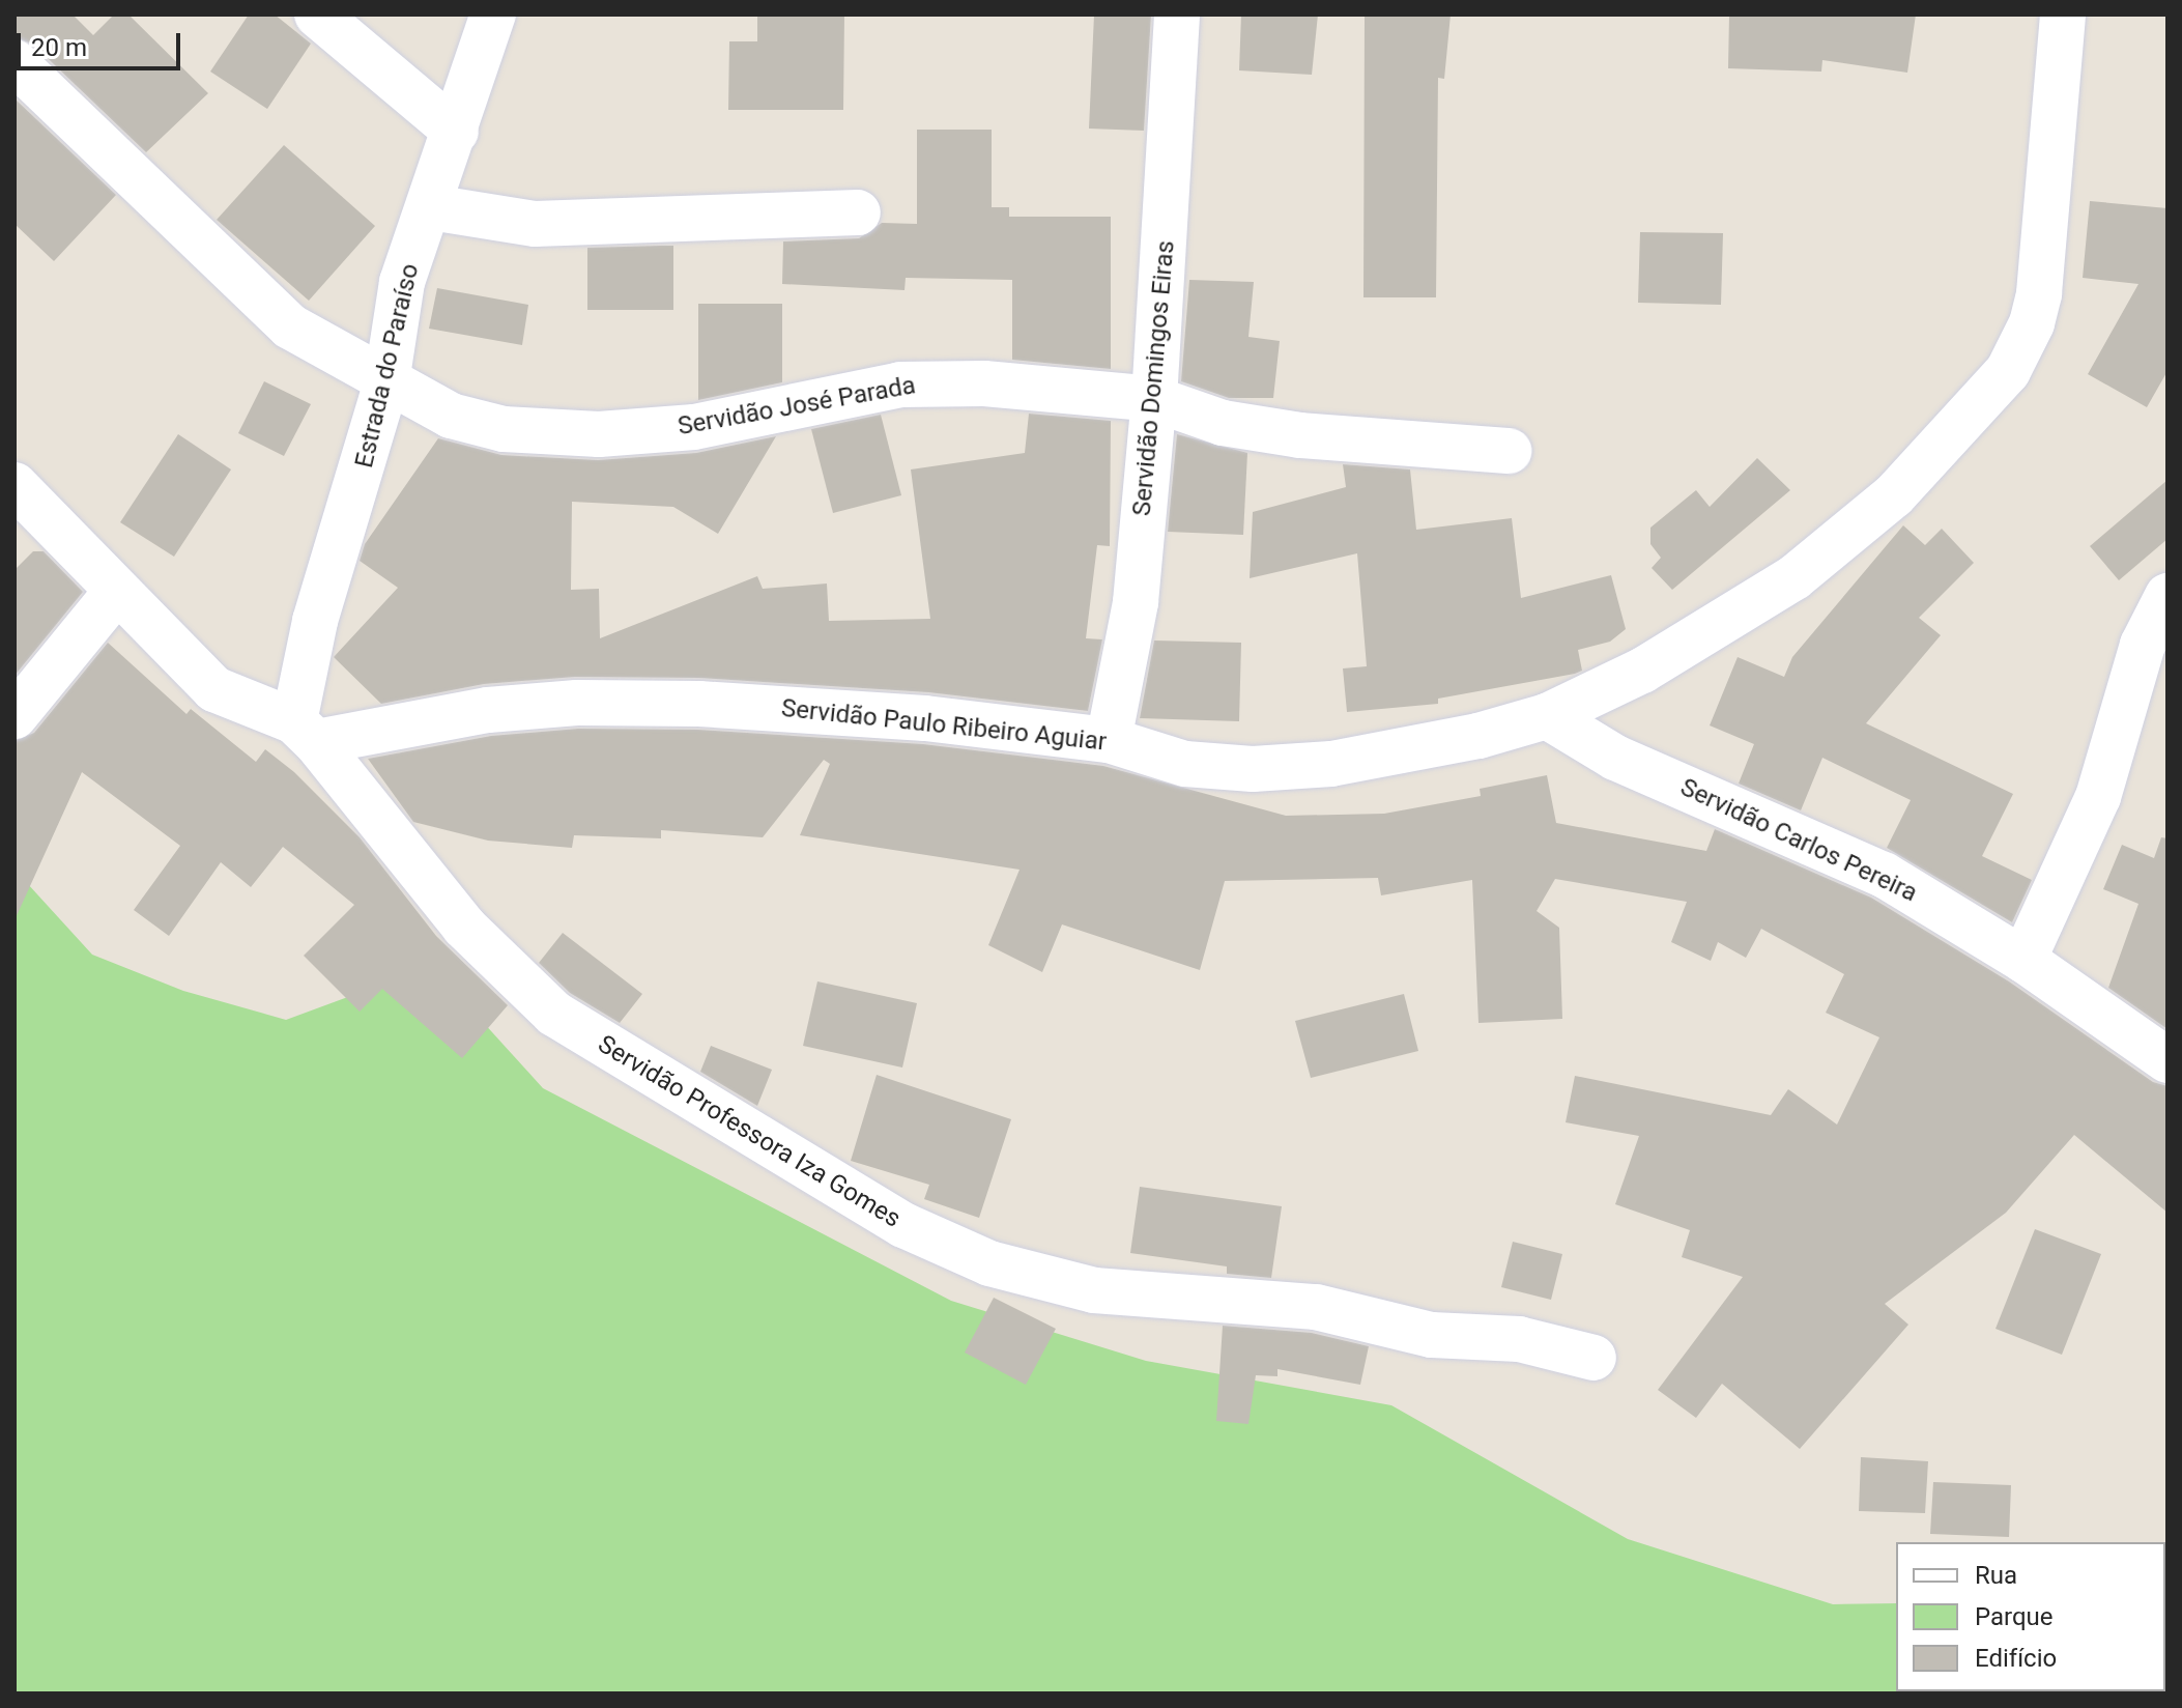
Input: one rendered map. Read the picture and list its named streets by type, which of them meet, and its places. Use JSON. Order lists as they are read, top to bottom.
{
  "streets": {
    "street": [
      "Estrada do Paraíso",
      "Servidão Domingos Eiras",
      "Servidão José Parada",
      "Servidão Paulo Ribeiro Aguiar",
      "Servidão Carlos Pereira",
      "Servidão Professora Iza Gomes"
    ]
  },
  "crossings": [
    ["Estrada do Paraíso", "Servidão José Parada"],
    ["Estrada do Paraíso", "Servidão Paulo Ribeiro Aguiar"],
    ["Estrada do Paraíso", "Servidão Professora Iza Gomes"],
    ["Servidão Domingos Eiras", "Servidão José Parada"],
    ["Servidão Domingos Eiras", "Servidão Paulo Ribeiro Aguiar"],
    ["Servidão Paulo Ribeiro Aguiar", "Servidão Carlos Pereira"],
    ["Servidão Paulo Ribeiro Aguiar", "Servidão Professora Iza Gomes"]
  ],
  "legend": ["Rua", "Parque", "Edifício"],
  "scale_bar": "20 m"
}
